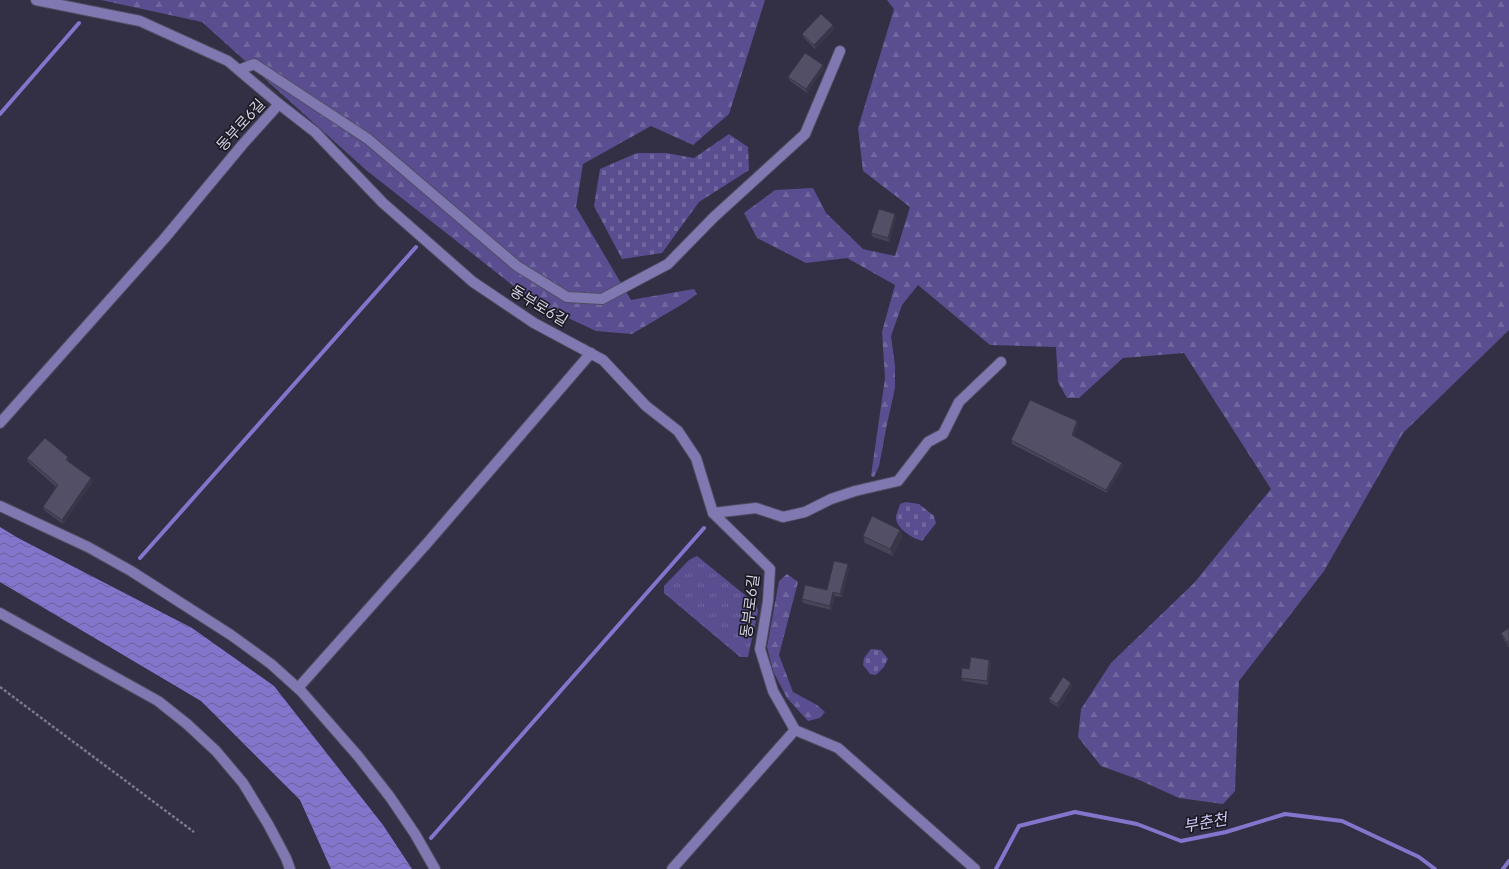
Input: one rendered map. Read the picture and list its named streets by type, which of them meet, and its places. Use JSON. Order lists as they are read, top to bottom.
{
  "streets": {
    "lane": ["동부로6길"]
  },
  "water": ["부춘천"]
}
